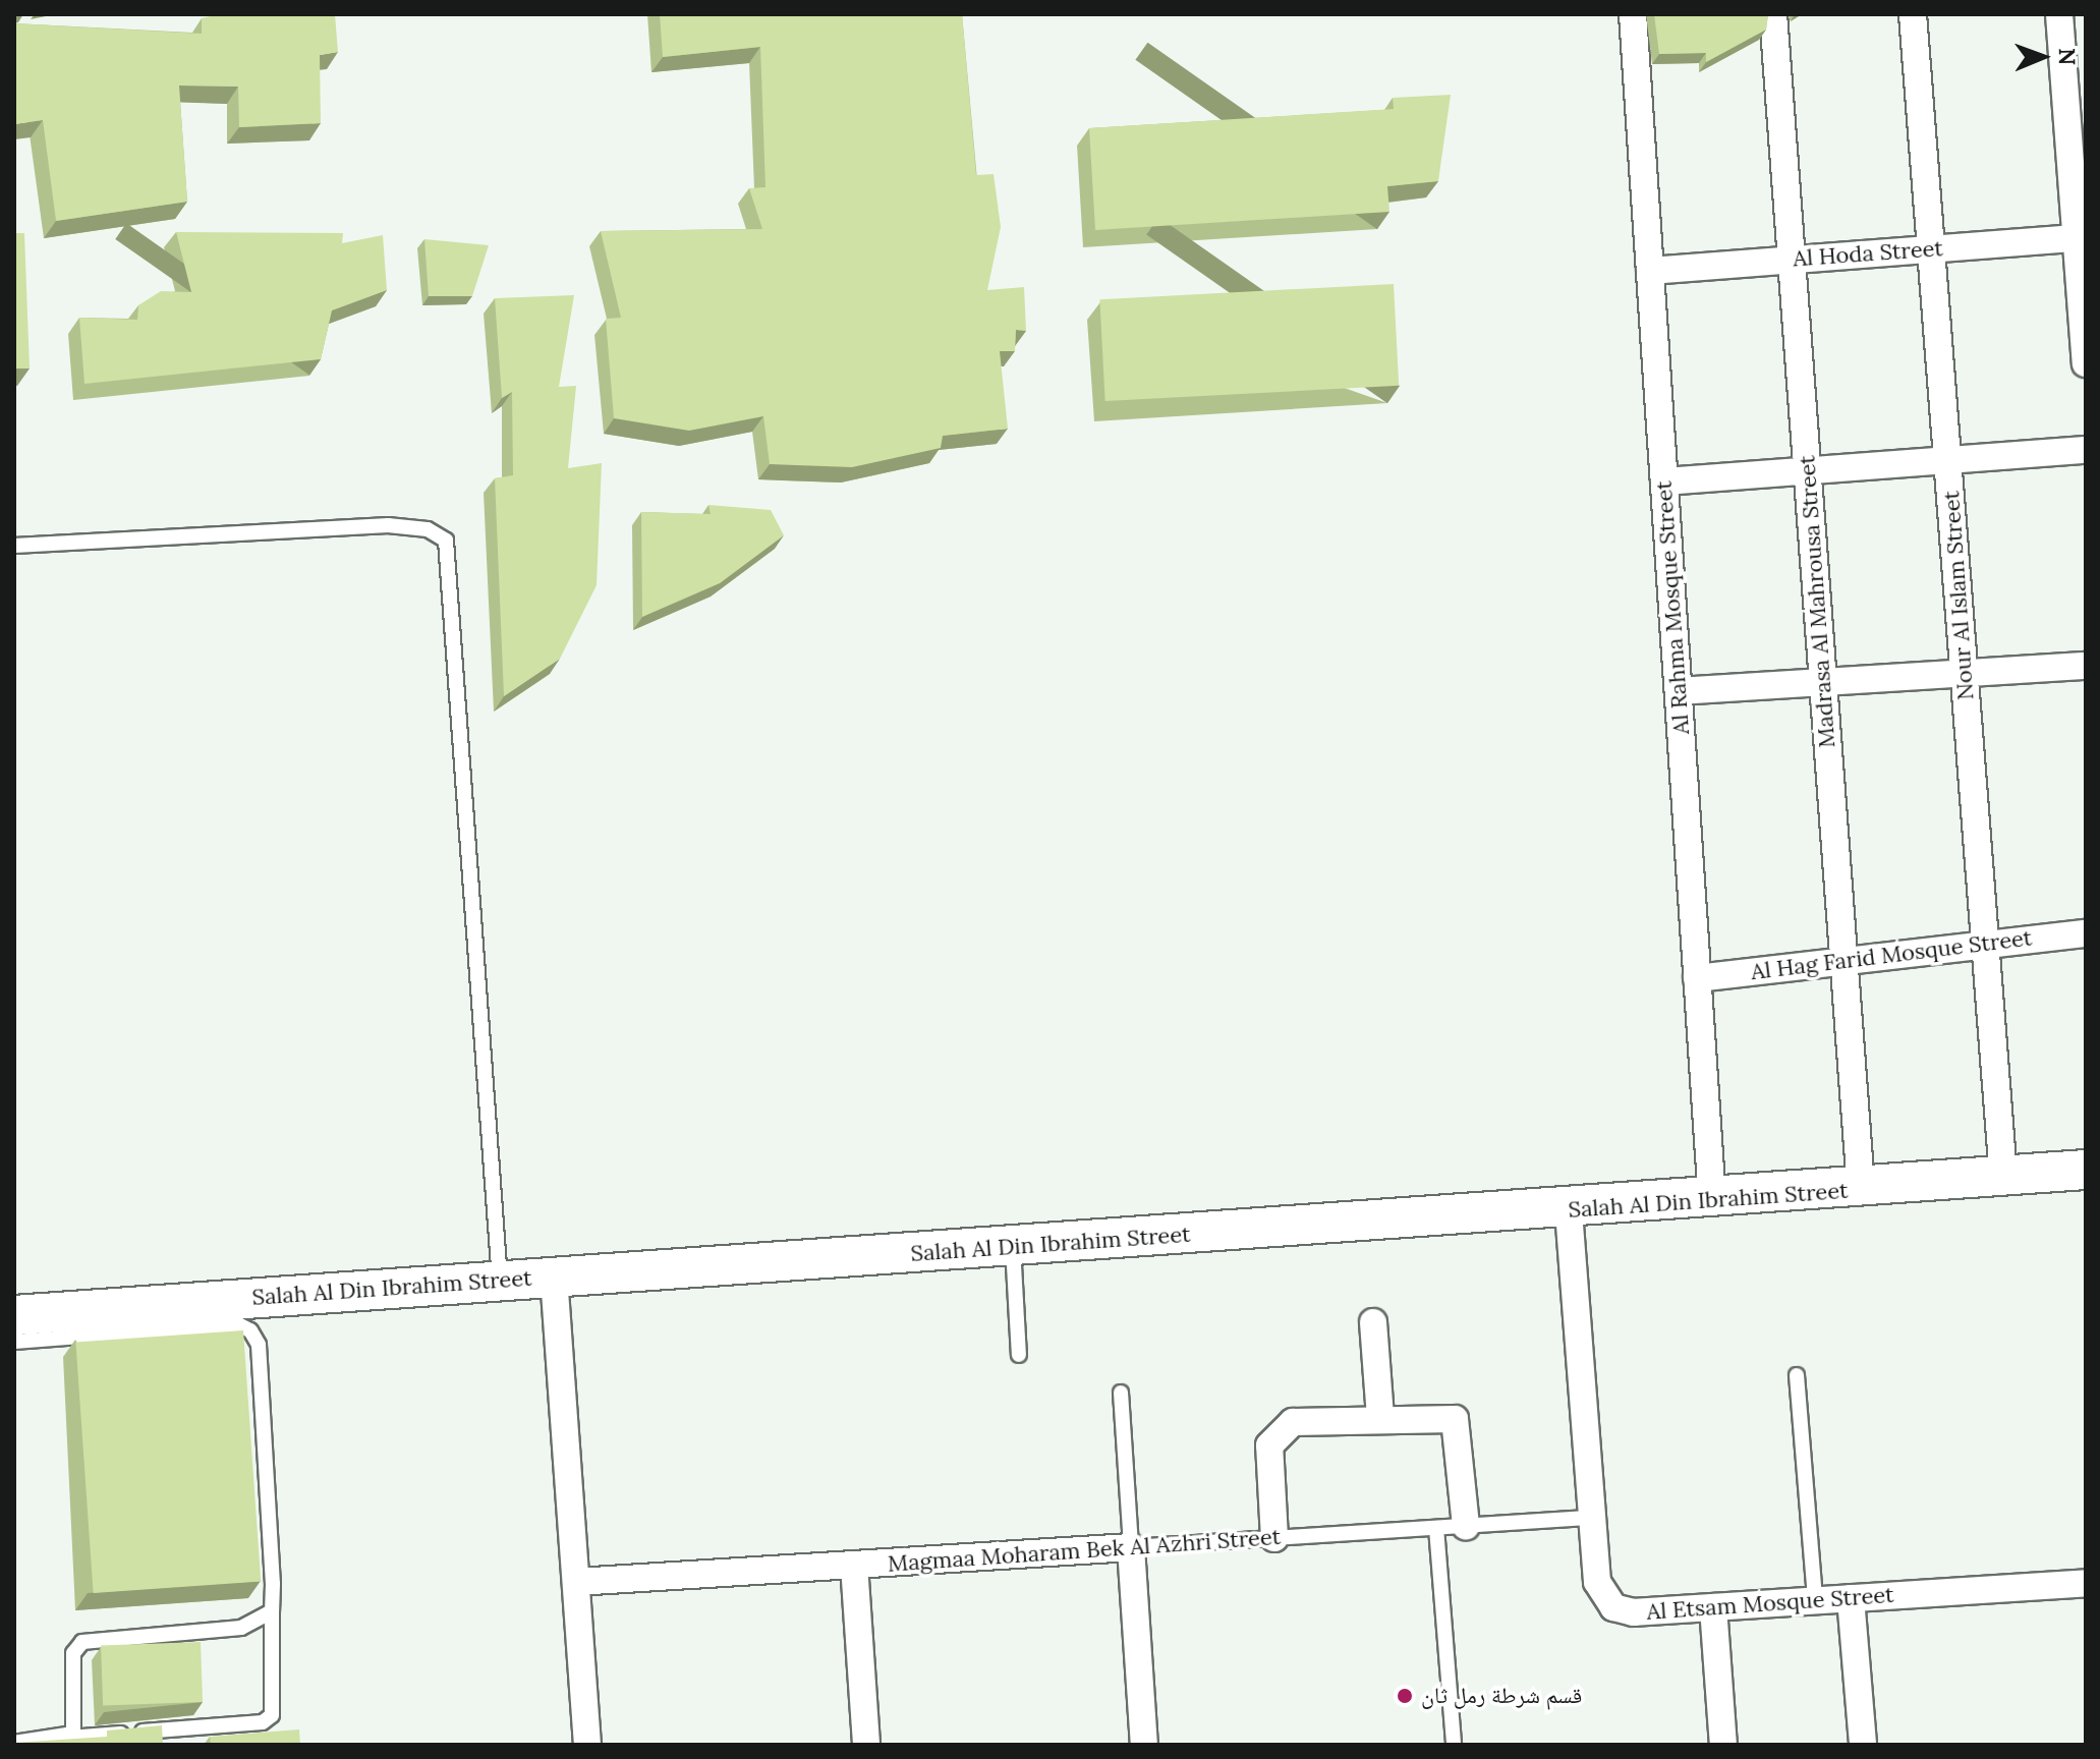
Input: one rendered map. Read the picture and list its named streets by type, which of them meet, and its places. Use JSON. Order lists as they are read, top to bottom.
{
  "streets": {
    "street": [
      "Al Hoda Street",
      "Nour Al Islam Street",
      "Madrasa Al Mahrousa Street",
      "Al Rahma Mosque Street",
      "Al Hag Farid Mosque Street",
      "Salah Al Din Ibrahim Street",
      "Magmaa Moharam Bek Al Azhri Street",
      "Al Etsam Mosque Street"
    ]
  },
  "crossings": [
    ["Al Hoda Street", "Nour Al Islam Street"],
    ["Al Hoda Street", "Madrasa Al Mahrousa Street"],
    ["Al Hoda Street", "Al Rahma Mosque Street"],
    ["Nour Al Islam Street", "Al Hag Farid Mosque Street"],
    ["Nour Al Islam Street", "Salah Al Din Ibrahim Street"],
    ["Madrasa Al Mahrousa Street", "Al Hag Farid Mosque Street"],
    ["Madrasa Al Mahrousa Street", "Salah Al Din Ibrahim Street"],
    ["Al Rahma Mosque Street", "Al Hag Farid Mosque Street"],
    ["Al Rahma Mosque Street", "Salah Al Din Ibrahim Street"],
    ["Salah Al Din Ibrahim Street", "Al Etsam Mosque Street"],
    ["Magmaa Moharam Bek Al Azhri Street", "Al Etsam Mosque Street"]
  ],
  "places": ["قسم شرطة رمل ثان"],
  "north": "right"
}
